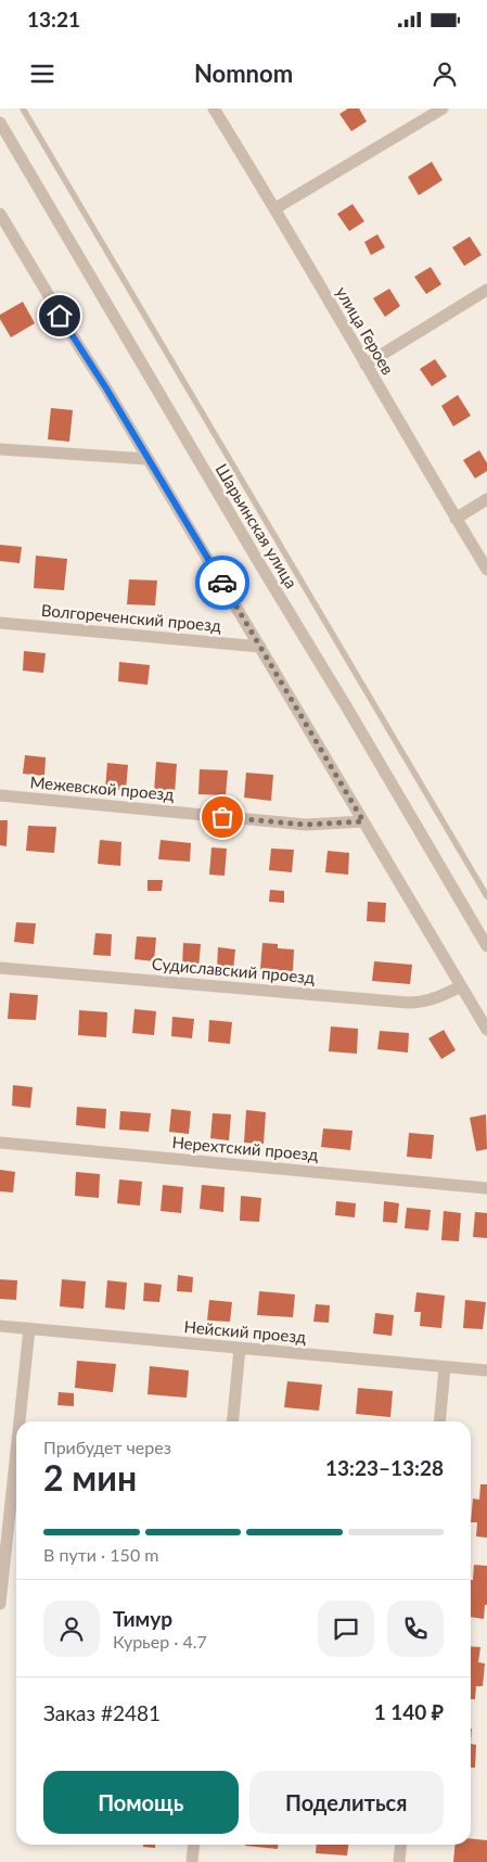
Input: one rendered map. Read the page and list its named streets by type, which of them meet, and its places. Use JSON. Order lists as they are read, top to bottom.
{
  "streets": {
    "street": [
      "улица Героев",
      "Шарьинская улица",
      "Волгореченский проезд",
      "Межевской проезд",
      "Судиславский проезд",
      "Нерехтский проезд",
      "Нейский проезд"
    ]
  },
  "page": {
    "status": "13:21",
    "header": "Nomnom",
    "heading": ["2 мин", "Прибудет через", "13:23–13:28"],
    "panel": [
      "Тимур",
      "Курьер · 4.7",
      "Заказ #2481",
      "1 140 ₽"
    ],
    "bar": "В пути · 150 m",
    "buttons": ["Помощь", "Поделиться"]
  }
}
